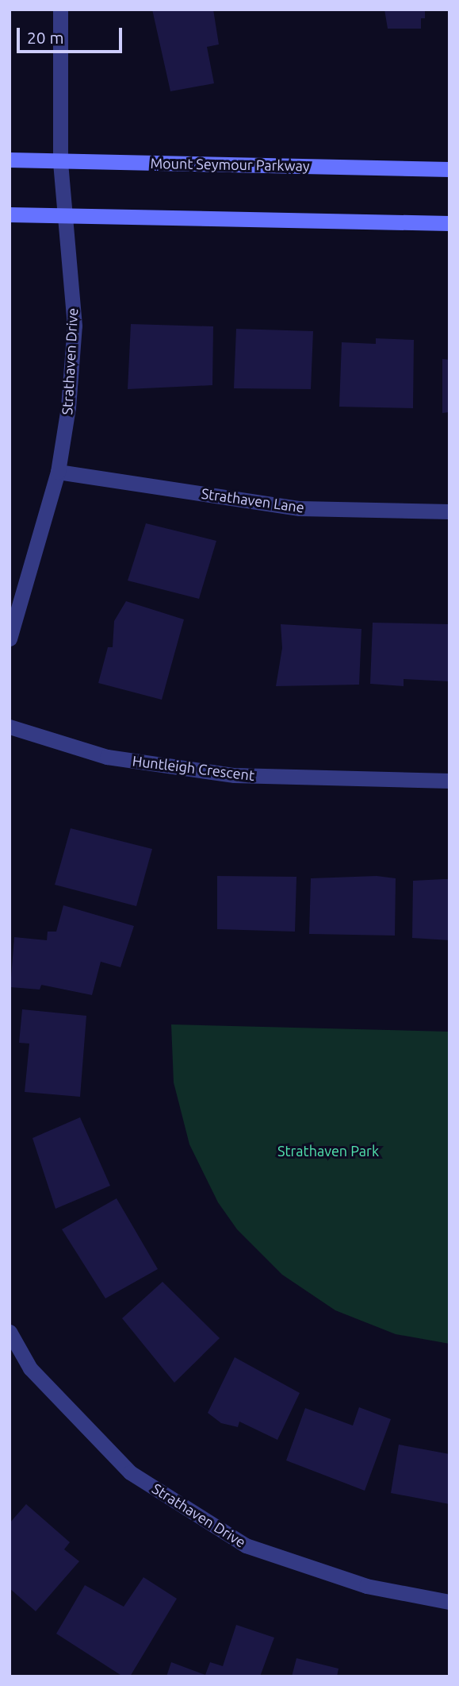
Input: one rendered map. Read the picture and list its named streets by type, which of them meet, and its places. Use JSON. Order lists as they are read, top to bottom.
{
  "streets": {
    "main road": ["Mount Seymour Parkway"],
    "street": ["Strathaven Drive", "Strathaven Lane", "Huntleigh Crescent"]
  },
  "crossings": [
    ["Mount Seymour Parkway", "Strathaven Drive"],
    ["Strathaven Drive", "Strathaven Lane"]
  ],
  "parks": ["Strathaven Park"],
  "scale_bar": "20 m"
}
